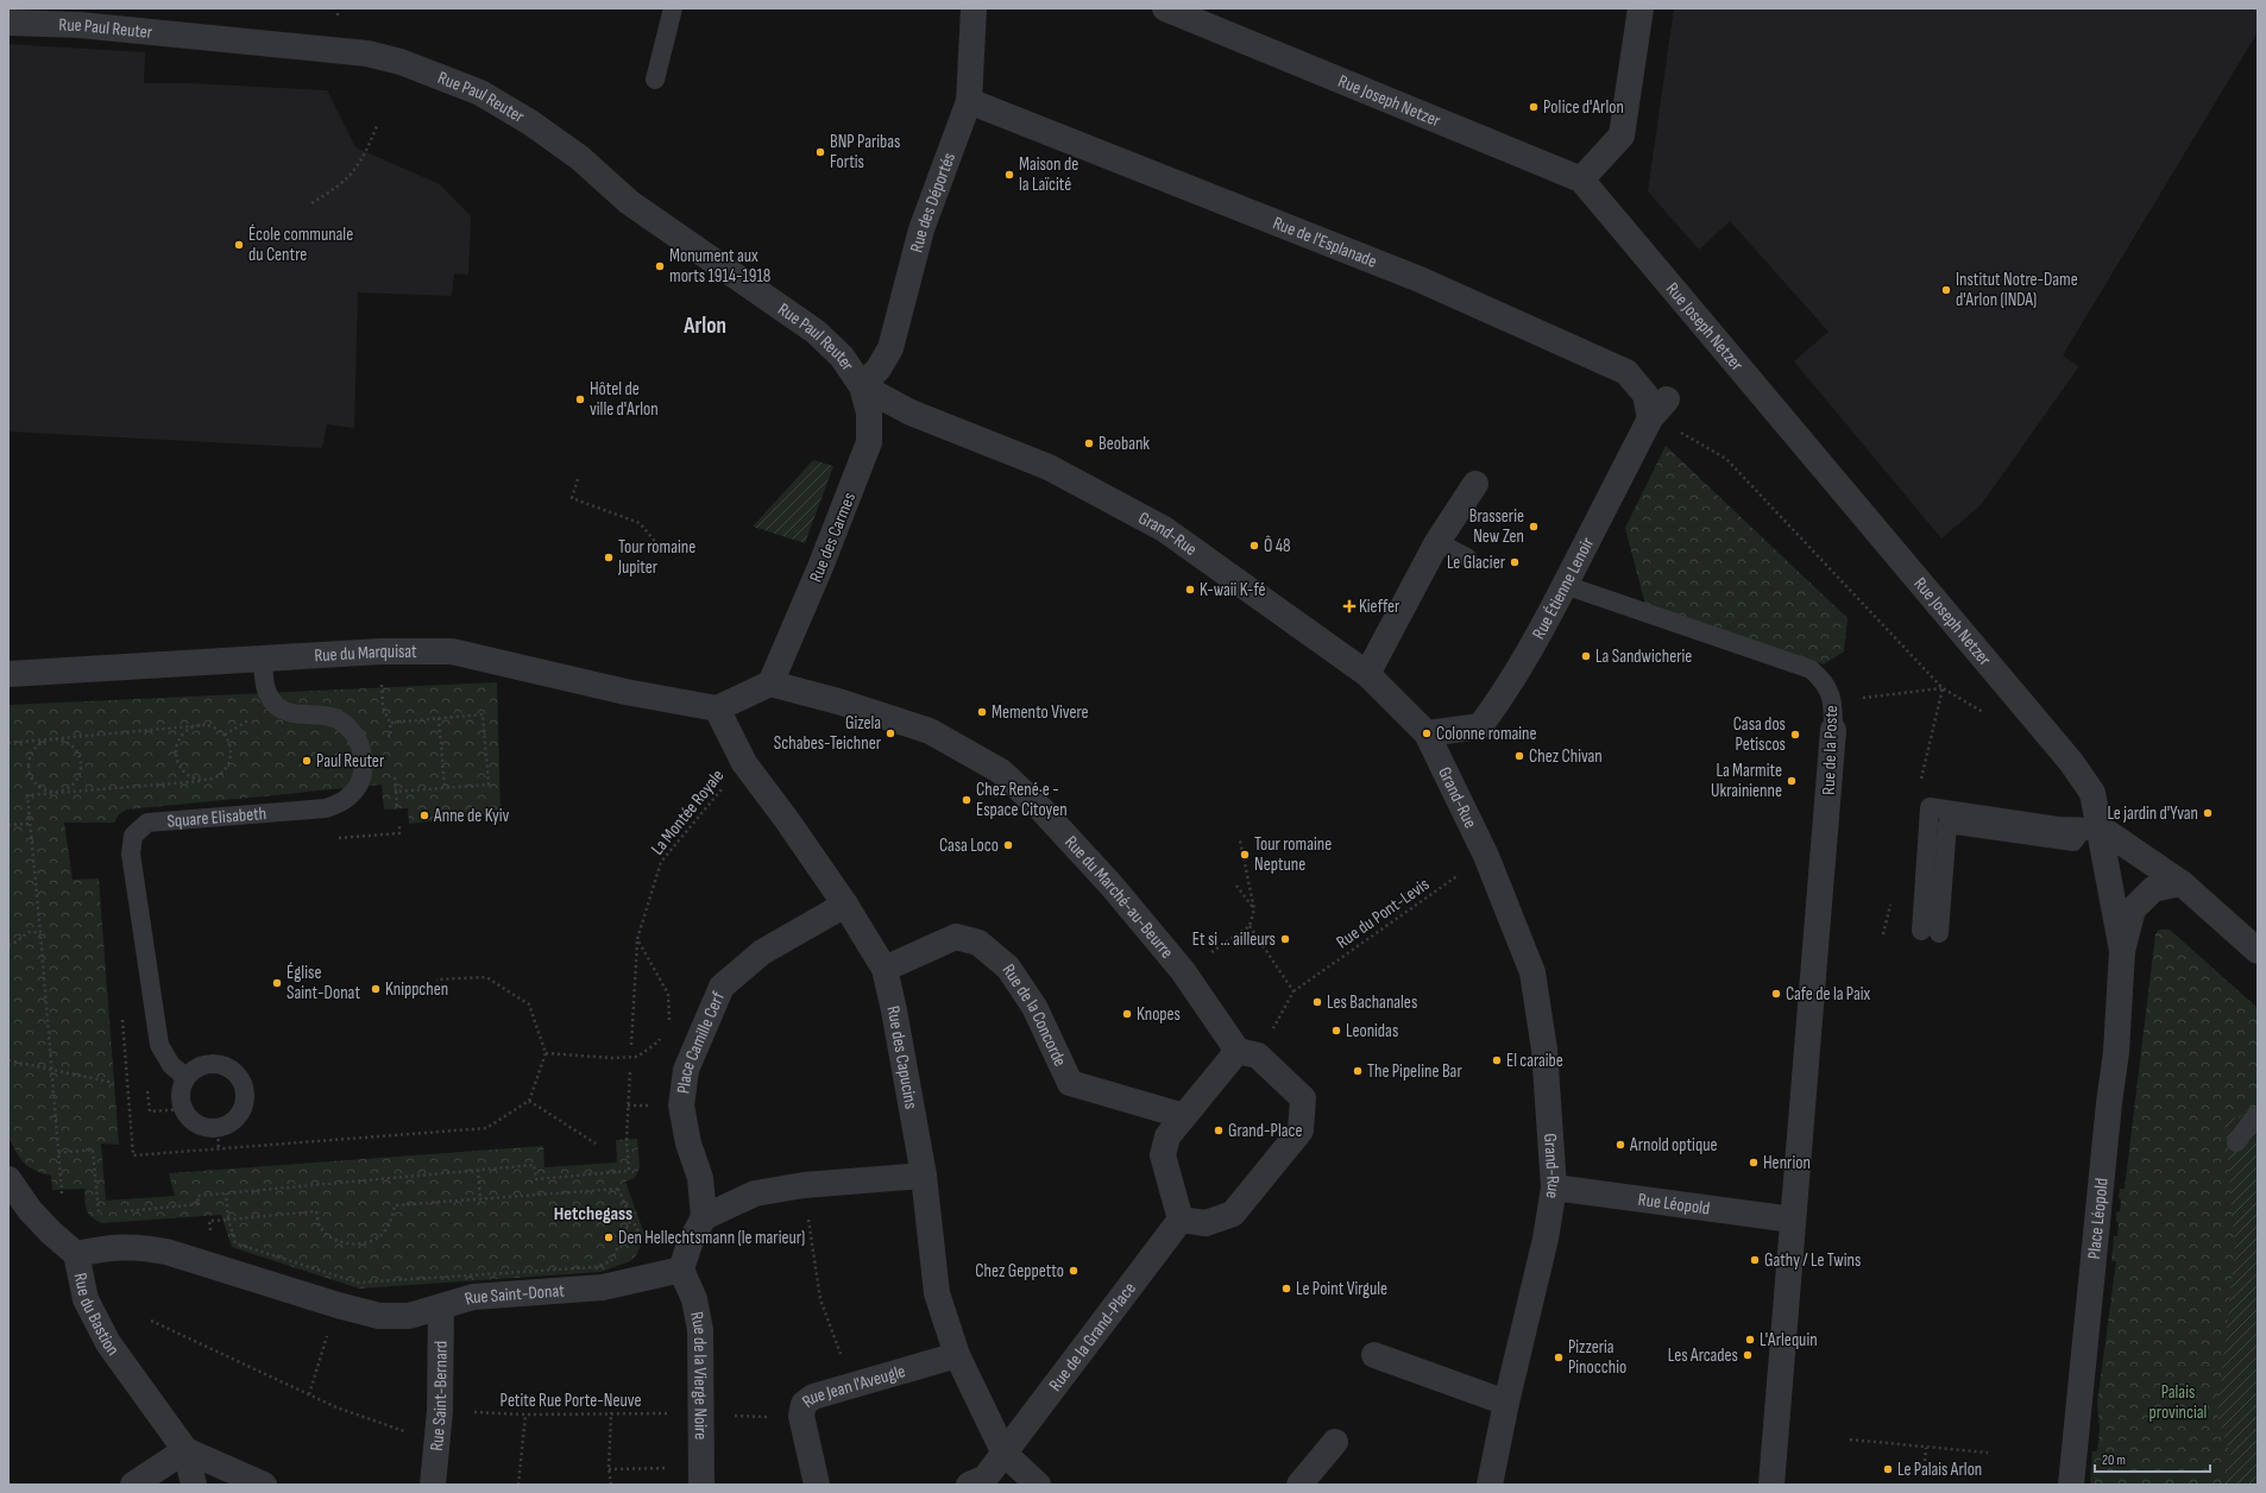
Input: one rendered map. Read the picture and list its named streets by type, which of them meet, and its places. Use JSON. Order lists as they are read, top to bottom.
{
  "streets": {
    "street": [
      "Rue Paul Reuter",
      "Rue Joseph Netzer",
      "Rue des Déportés",
      "Rue de l'Esplanade",
      "Grand-Rue",
      "Rue des Carmes",
      "Rue Étienne Lenoir",
      "Rue du Marquisat",
      "Rue de la Poste",
      "Rue du Marché-au-Beurre",
      "Rue de la Concorde",
      "Place Camille Cerf",
      "Rue des Capucins",
      "Rue Léopold",
      "Place Léopold",
      "Rue Saint-Donat",
      "Rue du Bastion",
      "Rue de la Grand-Place",
      "Rue de la Vierge Noire",
      "Rue Jean l'Aveugle",
      "Rue Saint-Bernard"
    ],
    "lane": ["Square Elisabeth"],
    "path": ["La Montée Royale", "Rue du Pont-Levis", "Petite Rue Porte-Neuve"]
  },
  "crossings": [
    ["Rue Paul Reuter", "Rue des Déportés"],
    ["Rue Paul Reuter", "Grand-Rue"],
    ["Rue Paul Reuter", "Rue des Carmes"],
    ["Rue Joseph Netzer", "Place Léopold"],
    ["Rue des Déportés", "Rue de l'Esplanade"],
    ["Rue des Déportés", "Grand-Rue"],
    ["Rue des Déportés", "Rue des Carmes"],
    ["Rue de l'Esplanade", "Rue Étienne Lenoir"],
    ["Grand-Rue", "Rue des Carmes"],
    ["Grand-Rue", "Rue Étienne Lenoir"],
    ["Grand-Rue", "Rue du Pont-Levis"],
    ["Grand-Rue", "Rue Léopold"],
    ["Rue des Carmes", "Rue du Marché-au-Beurre"],
    ["Rue Étienne Lenoir", "Rue de la Poste"],
    ["Rue du Marquisat", "Rue des Capucins"],
    ["Rue de la Poste", "Rue Léopold"],
    ["La Montée Royale", "Rue des Capucins"],
    ["Rue de la Concorde", "Rue des Capucins"],
    ["Place Camille Cerf", "Rue des Capucins"],
    ["Rue des Capucins", "Rue de la Grand-Place"],
    ["Rue des Capucins", "Rue Jean l'Aveugle"],
    ["Rue Saint-Donat", "Rue du Bastion"],
    ["Rue Saint-Donat", "Rue de la Vierge Noire"],
    ["Rue Saint-Donat", "Rue Saint-Bernard"],
    ["Rue de la Vierge Noire", "Petite Rue Porte-Neuve"],
    ["Rue Jean l'Aveugle", "Petite Rue Porte-Neuve"],
    ["Rue Saint-Bernard", "Petite Rue Porte-Neuve"]
  ],
  "districts": ["Arlon", "Hetchegass"],
  "parks": ["Palais provincial"],
  "places": {
    "other": [
      "Police d'Arlon",
      "BNP Paribas Fortis",
      "Maison de la Laïcité",
      "École communale du Centre",
      "Monument aux morts 1914-1918",
      "Institut Notre-Dame d'Arlon (INDA)",
      "Hôtel de ville d'Arlon",
      "Beobank",
      "Brasserie New Zen",
      "Ô 48",
      "Tour romaine Jupiter",
      "Le Glacier",
      "K-waii K-fé",
      "La Sandwicherie",
      "Memento Vivere",
      "Gizela Schabes-Teichner",
      "Colonne romaine",
      "Casa dos Petiscos",
      "Chez Chivan",
      "Paul Reuter",
      "La Marmite Ukrainienne",
      "Chez René·e - Espace Citoyen",
      "Le jardin d'Yvan",
      "Anne de Kyiv",
      "Casa Loco",
      "Tour romaine Neptune",
      "Et si … ailleurs",
      "Église Saint-Donat",
      "Knippchen",
      "Cafe de la Paix",
      "Les Bachanales",
      "Knopes",
      "Leonidas",
      "El caraibe",
      "The Pipeline Bar",
      "Grand-Place",
      "Arnold optique",
      "Henrion",
      "Den Hellechtsmann (le marieur)",
      "Gathy / Le Twins",
      "Chez Geppetto",
      "Le Point Virgule",
      "L'Arlequin",
      "Les Arcades",
      "Pizzeria Pinocchio",
      "Le Palais Arlon"
    ],
    "health": ["Kieffer"]
  },
  "scale_bar": "20 m"
}
